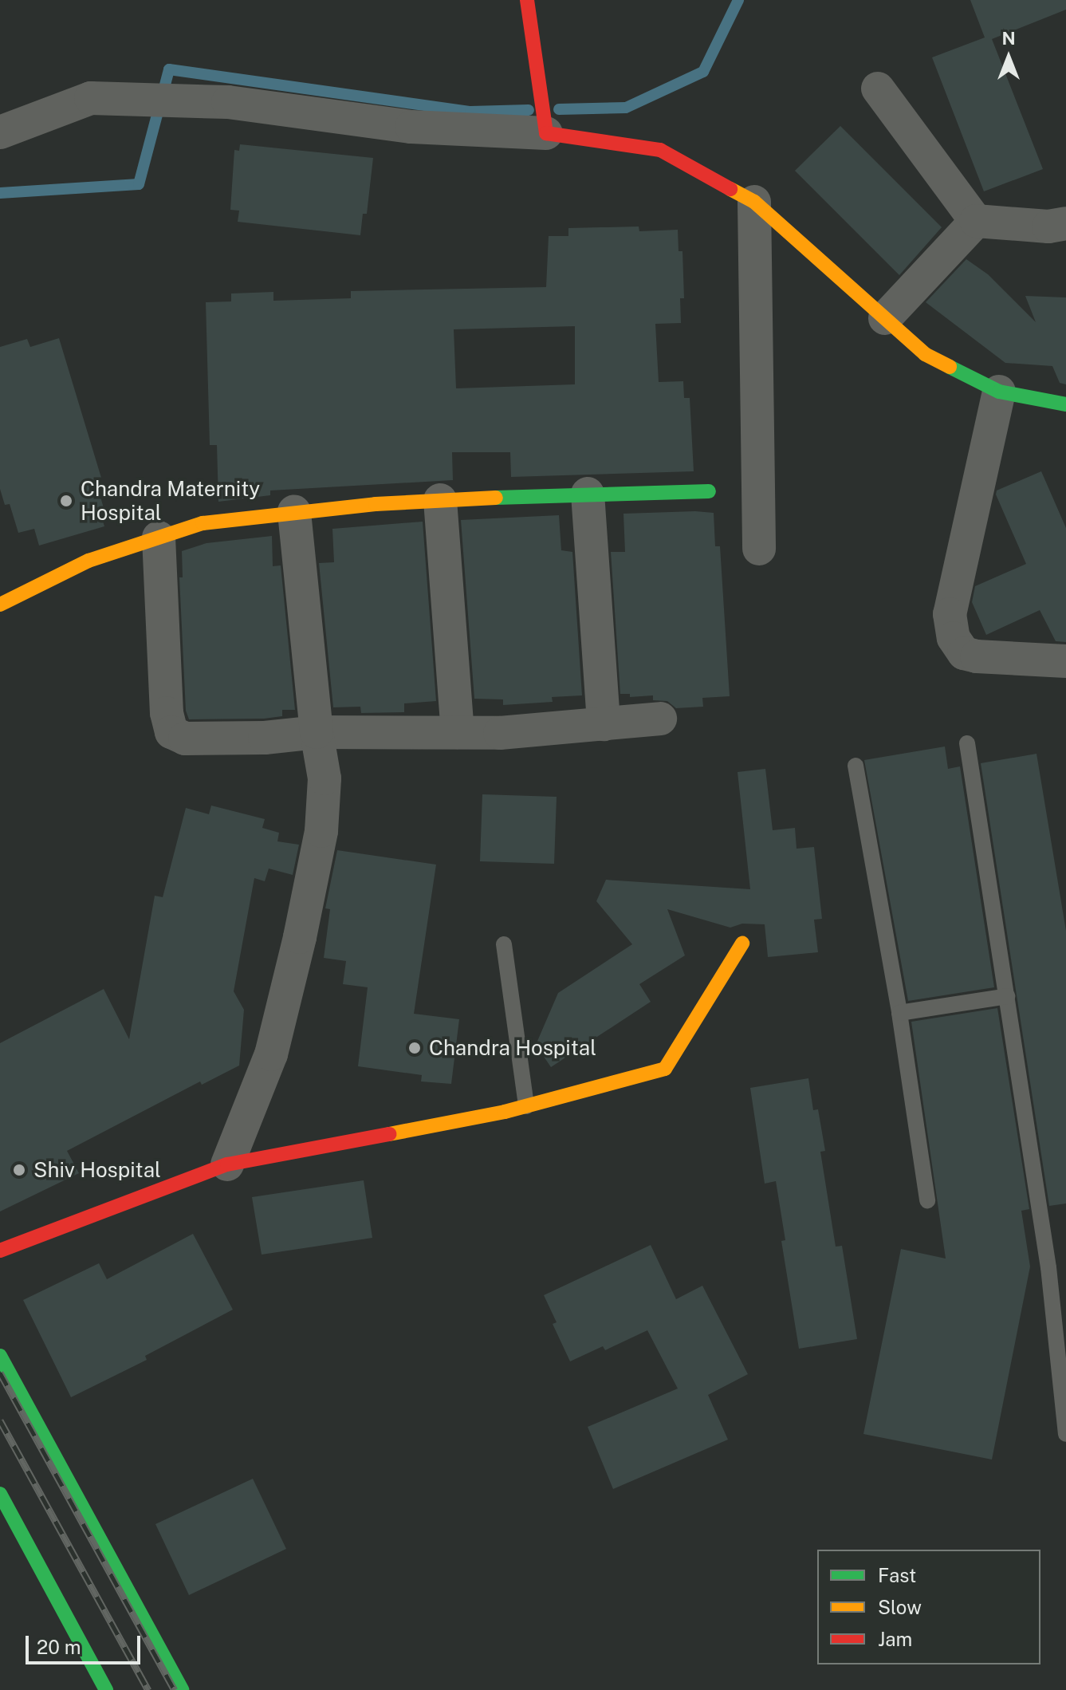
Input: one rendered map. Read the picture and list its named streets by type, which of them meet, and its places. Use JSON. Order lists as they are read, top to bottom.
{
  "places": ["Chandra Maternity Hospital", "Chandra Hospital", "Shiv Hospital"],
  "legend": ["Fast", "Slow", "Jam"],
  "scale_bar": "20 m",
  "north": "top"
}
